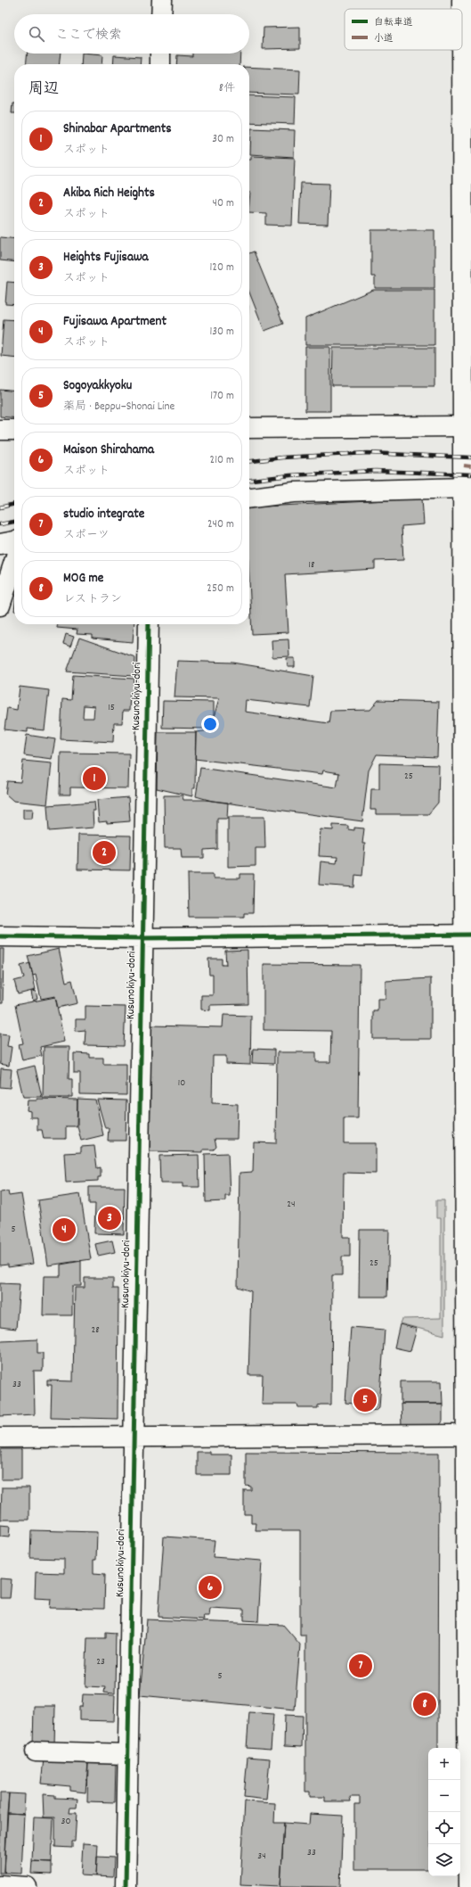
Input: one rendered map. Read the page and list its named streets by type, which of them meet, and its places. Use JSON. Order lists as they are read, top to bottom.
{
  "streets": {
    "street": ["Kusunokiyu-dori"]
  },
  "house_numbers": [
    "18",
    "15",
    "25",
    "10",
    "24",
    "5",
    "25",
    "28",
    "33",
    "23",
    "5",
    "30",
    "33",
    "34"
  ],
  "legend": ["自転車道", "小道"],
  "page": {
    "search": "ここで検索",
    "heading": ["周辺", "8件"],
    "list": [
      {
        "mark": "1",
        "name": "Shinabar Apartments",
        "note": "スポット",
        "value": "30 m"
      },
      {
        "mark": "2",
        "name": "Akiba Rich Heights",
        "note": "スポット",
        "value": "40 m"
      },
      {
        "mark": "3",
        "name": "Heights Fujisawa",
        "note": "スポット",
        "value": "120 m"
      },
      {
        "mark": "4",
        "name": "Fujisawa Apartment",
        "note": "スポット",
        "value": "130 m"
      },
      {
        "mark": "5",
        "name": "Sogoyakkyoku",
        "note": "薬局 · Beppu–Shonai Line",
        "value": "170 m"
      },
      {
        "mark": "6",
        "name": "Maison Shirahama",
        "note": "スポット",
        "value": "210 m"
      },
      {
        "mark": "7",
        "name": "studio integrate",
        "note": "スポーツ",
        "value": "240 m"
      },
      {
        "mark": "8",
        "name": "MOG me",
        "note": "レストラン",
        "value": "250 m"
      }
    ],
    "pins": [
      "1",
      "2",
      "3",
      "4",
      "5",
      "6",
      "7",
      "8"
    ],
    "map_buttons": ["+", "−"]
  }
}
